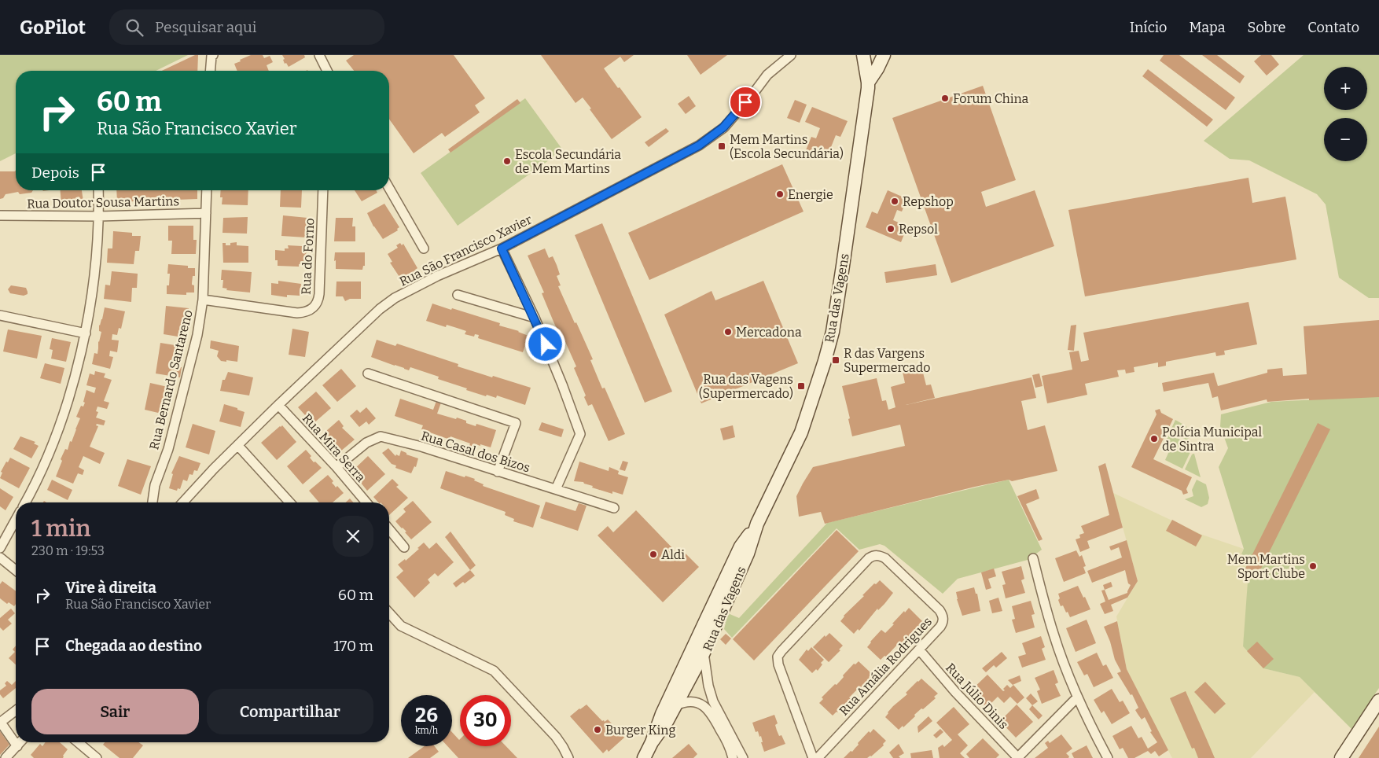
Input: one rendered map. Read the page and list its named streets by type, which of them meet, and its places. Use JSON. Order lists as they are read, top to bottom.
{
  "streets": {
    "street": [
      "Rua Doutor Sousa Martins",
      "Rua São Francisco Xavier",
      "Rua do Forno",
      "Rua das Vagens",
      "Rua Bernardo Santareno",
      "Rua Mira Serra",
      "Rua Casal dos Bizos",
      "Rua Amália Rodrigues",
      "Rua Júlio Dinis"
    ]
  },
  "crossings": [
    ["Rua Doutor Sousa Martins", "Rua Bernardo Santareno"],
    ["Rua São Francisco Xavier", "Rua Mira Serra"],
    ["Rua do Forno", "Rua Bernardo Santareno"],
    ["Rua Mira Serra", "Rua Casal dos Bizos"],
    ["Rua Amália Rodrigues", "Rua Júlio Dinis"]
  ],
  "places": {
    "other": [
      "Forum China",
      "Escola Secundária de Mem Martins",
      "Energie",
      "Repshop",
      "Repsol",
      "Mercadona",
      "Polícia Municipal de Sintra",
      "Aldi",
      "Mem Martins Sport Clube",
      "Burger King"
    ],
    "transit": ["Mem Martins (Escola Secundária)", "R das Vargens Supermercado", "Rua das Vagens (Supermercado)"]
  },
  "page": {
    "header": "GoPilot",
    "search": "Pesquisar aqui",
    "nav": [
      "Início",
      "Mapa",
      "Sobre",
      "Contato"
    ],
    "map_buttons": ["+", "−"],
    "turn": ["60 m", "Rua São Francisco Xavier"],
    "then": "Depois",
    "heading": ["1 min", "230 m · 19:53"],
    "list": [
      {
        "name": "Vire à direita",
        "note": "Rua São Francisco Xavier",
        "value": "60 m"
      },
      {
        "name": "Chegada ao destino",
        "value": "170 m"
      }
    ],
    "buttons": ["Sair", "Compartilhar"],
    "speed": "26 km/h",
    "limit": "30"
  }
}
